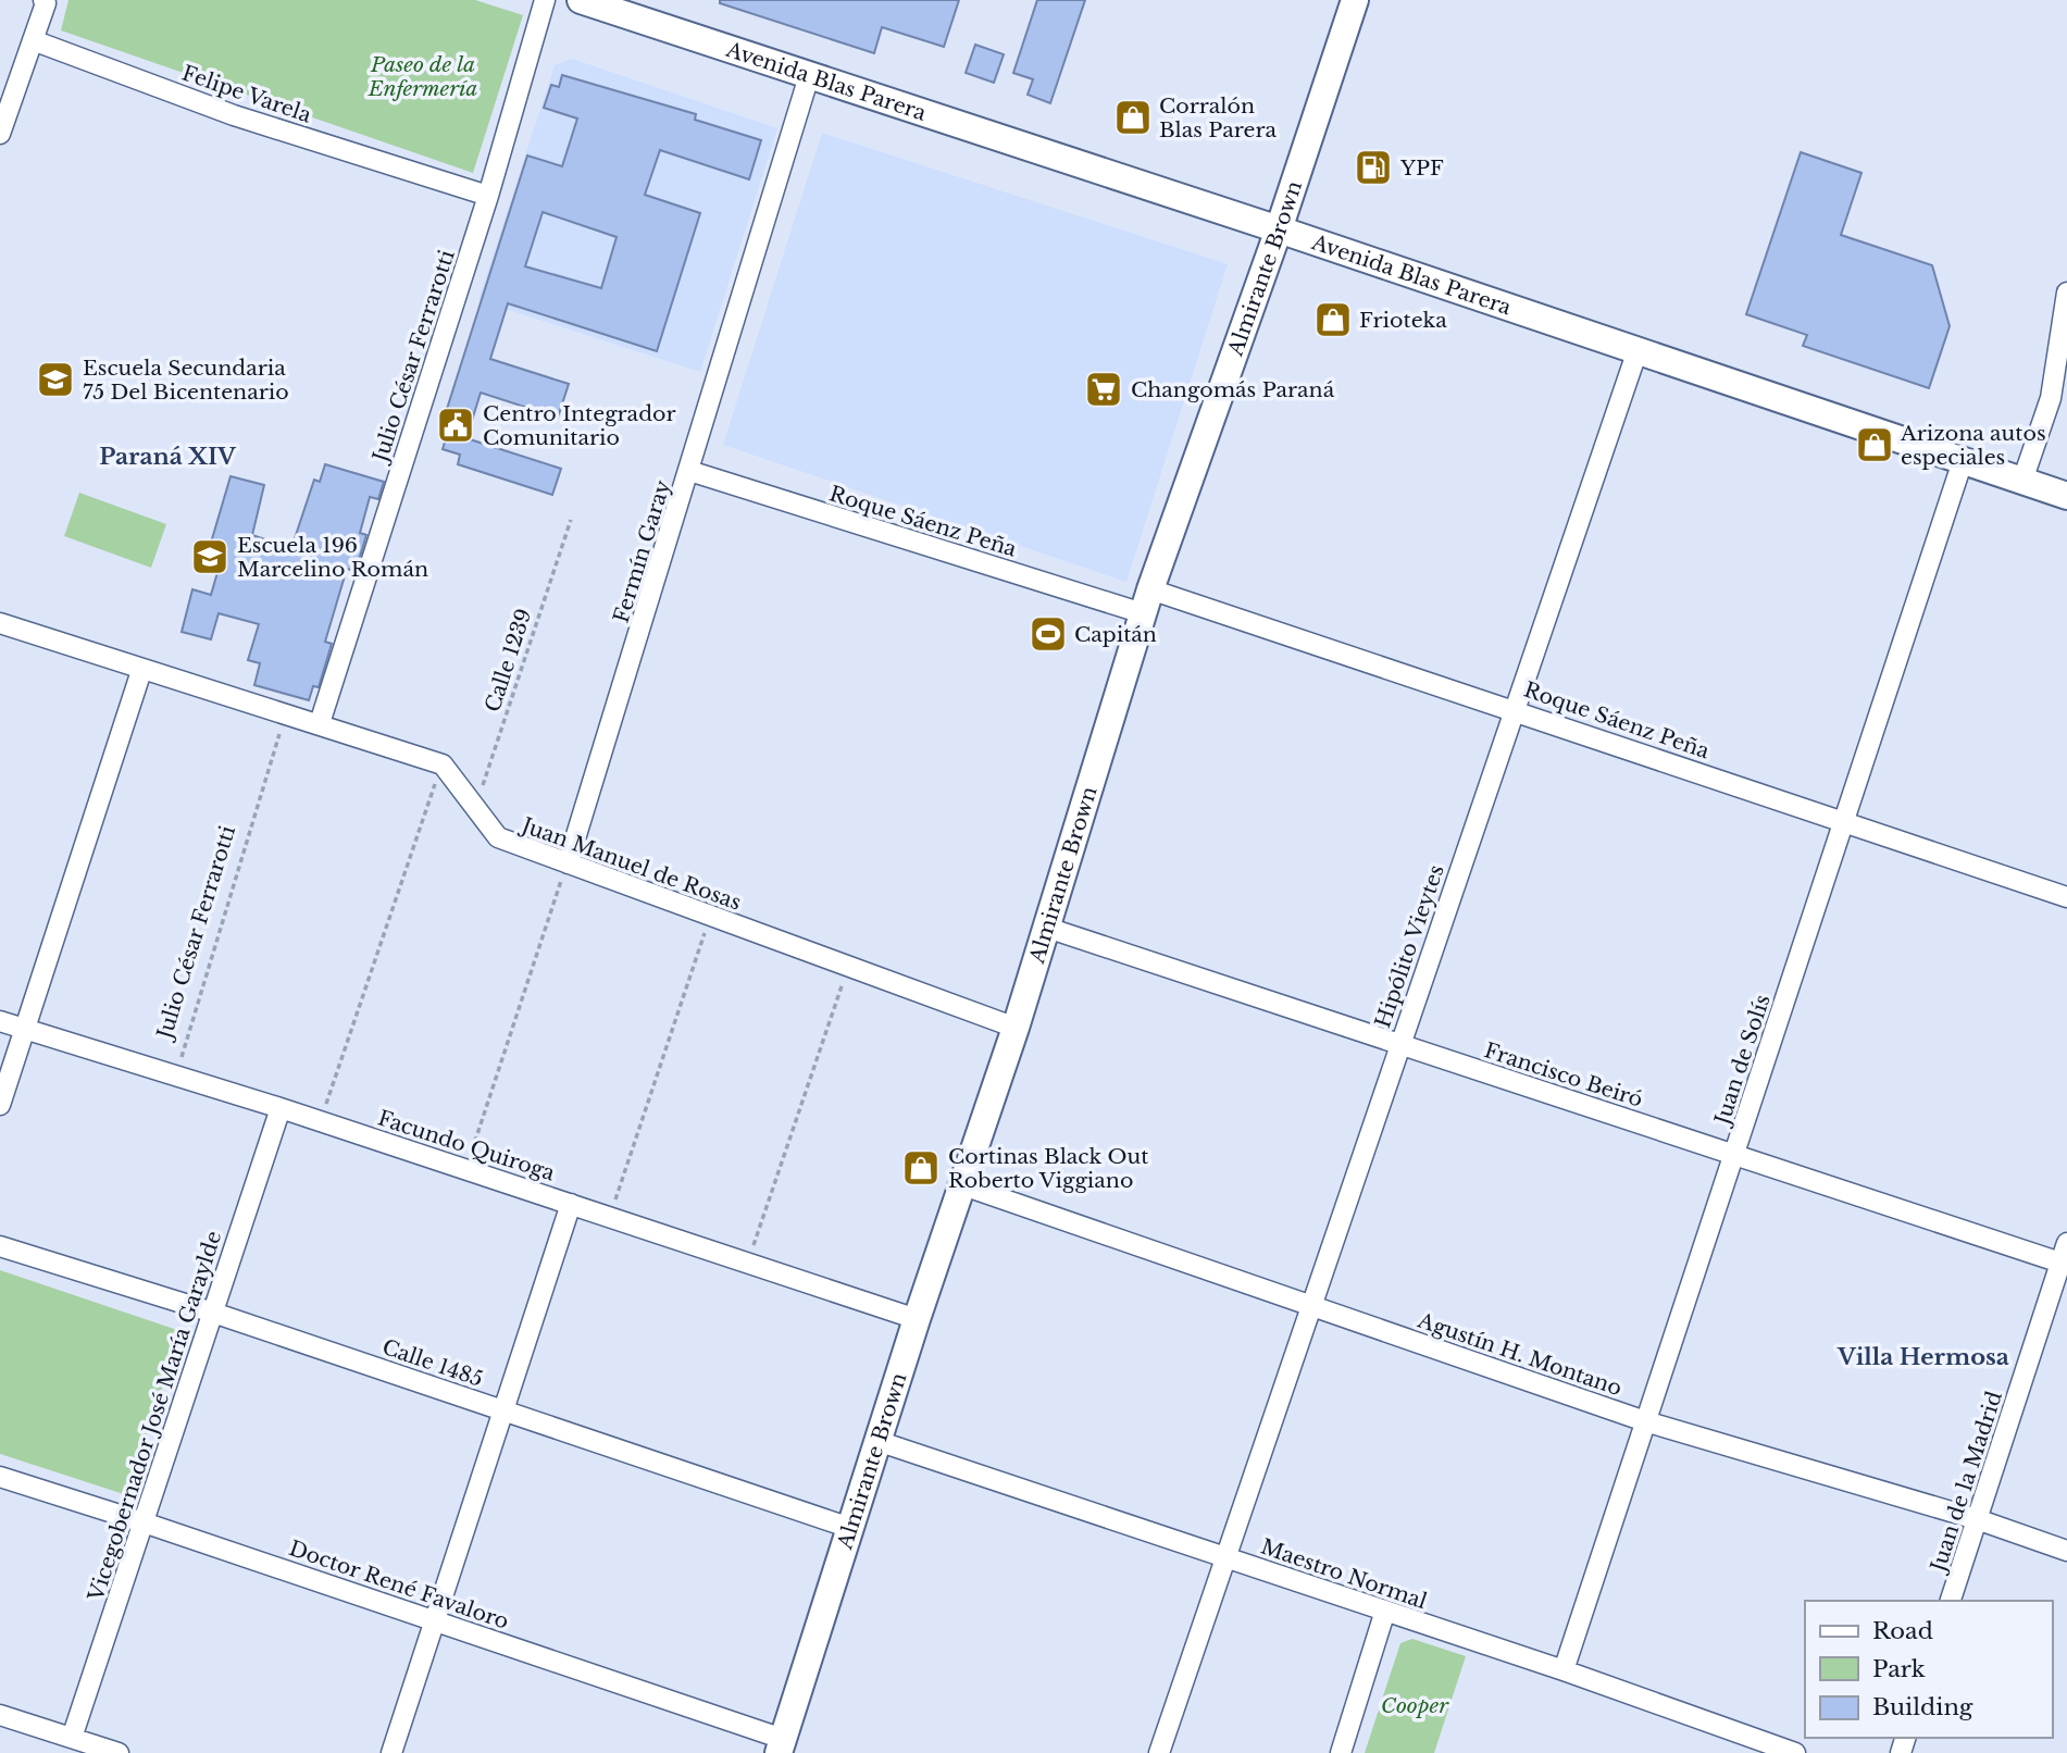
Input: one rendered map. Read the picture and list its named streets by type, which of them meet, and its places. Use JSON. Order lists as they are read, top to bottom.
{
  "streets": {
    "main road": ["Avenida Blas Parera", "Almirante Brown"],
    "street": [
      "Felipe Varela",
      "Julio César Ferrarotti",
      "Roque Sáenz Peña",
      "Fermín Garay",
      "Juan Manuel de Rosas",
      "Hipólito Vieytes",
      "Juan de Solís",
      "Francisco Beiró",
      "Facundo Quiroga",
      "Agustín H. Montano",
      "Calle 1485",
      "Vicegobernador José María Garaylde",
      "Juan de la Madrid",
      "Maestro Normal",
      "Doctor René Favaloro"
    ],
    "path": ["Calle 1239"]
  },
  "crossings": [
    ["Avenida Blas Parera", "Almirante Brown"],
    ["Avenida Blas Parera", "Fermín Garay"],
    ["Avenida Blas Parera", "Hipólito Vieytes"],
    ["Avenida Blas Parera", "Juan de Solís"],
    ["Felipe Varela", "Julio César Ferrarotti"],
    ["Almirante Brown", "Roque Sáenz Peña"],
    ["Almirante Brown", "Juan Manuel de Rosas"],
    ["Almirante Brown", "Francisco Beiró"],
    ["Almirante Brown", "Facundo Quiroga"],
    ["Almirante Brown", "Agustín H. Montano"],
    ["Almirante Brown", "Calle 1485"],
    ["Almirante Brown", "Maestro Normal"],
    ["Almirante Brown", "Doctor René Favaloro"],
    ["Julio César Ferrarotti", "Facundo Quiroga"],
    ["Roque Sáenz Peña", "Fermín Garay"],
    ["Roque Sáenz Peña", "Hipólito Vieytes"],
    ["Roque Sáenz Peña", "Juan de Solís"],
    ["Fermín Garay", "Juan Manuel de Rosas"],
    ["Calle 1239", "Juan Manuel de Rosas"],
    ["Hipólito Vieytes", "Francisco Beiró"],
    ["Hipólito Vieytes", "Agustín H. Montano"],
    ["Hipólito Vieytes", "Maestro Normal"],
    ["Juan de Solís", "Francisco Beiró"],
    ["Juan de Solís", "Agustín H. Montano"],
    ["Juan de Solís", "Maestro Normal"],
    ["Francisco Beiró", "Juan de la Madrid"],
    ["Facundo Quiroga", "Vicegobernador José María Garaylde"],
    ["Agustín H. Montano", "Juan de la Madrid"],
    ["Calle 1485", "Vicegobernador José María Garaylde"],
    ["Vicegobernador José María Garaylde", "Doctor René Favaloro"]
  ],
  "districts": ["Paraná XIV", "Villa Hermosa"],
  "parks": ["Paseo de la Enfermería", "Cooper"],
  "places": {
    "shop": [
      "Corralón Blas Parera",
      "Frioteka",
      "Arizona autos especiales",
      "Cortinas Black Out Roberto Viggiano"
    ],
    "fuel station": ["YPF"],
    "school or university": ["Escuela Secundaria 75 Del Bicentenario", "Escuela 196 Marcelino Román"],
    "supermarket": ["Changomás Paraná"],
    "public building": ["Centro Integrador Comunitario"],
    "sports": ["Capitán"]
  },
  "legend": ["Road", "Park", "Building"]
}
